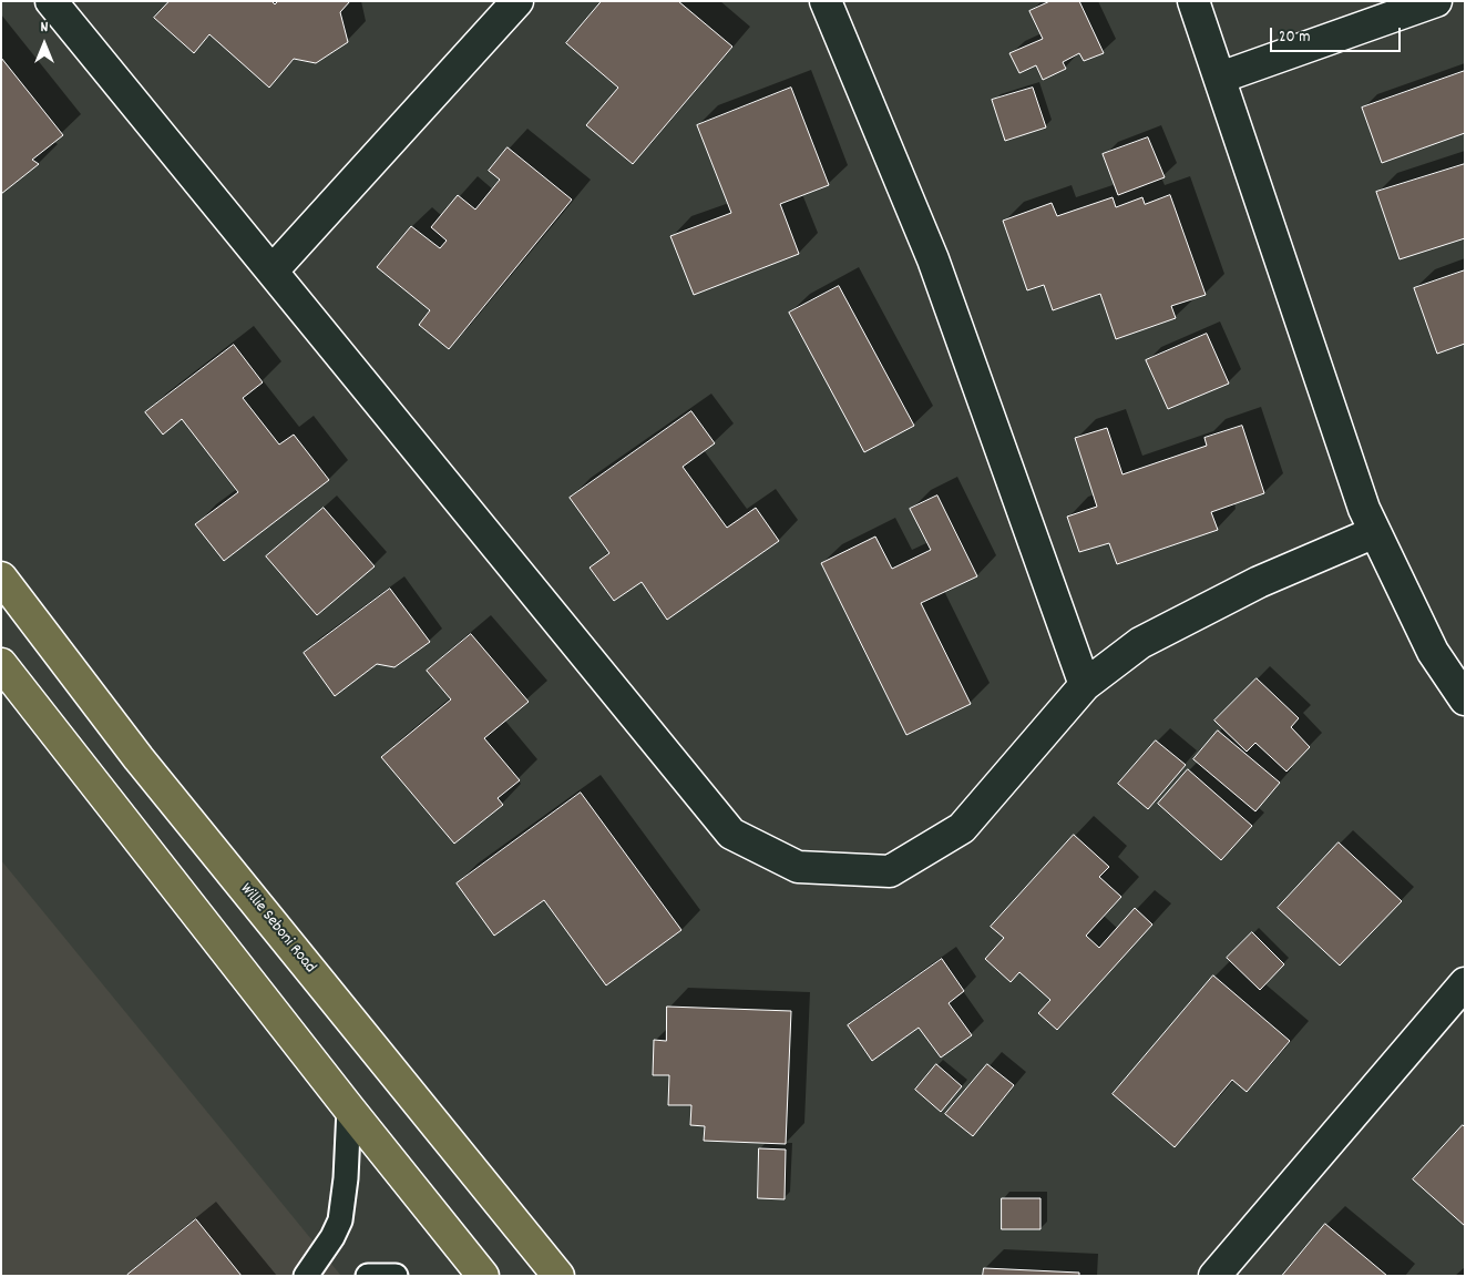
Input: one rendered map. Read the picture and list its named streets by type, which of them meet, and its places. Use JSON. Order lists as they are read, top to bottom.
{
  "streets": {
    "main road": ["Willie Seboni Road"]
  },
  "scale_bar": "20 m",
  "north": "top"
}
